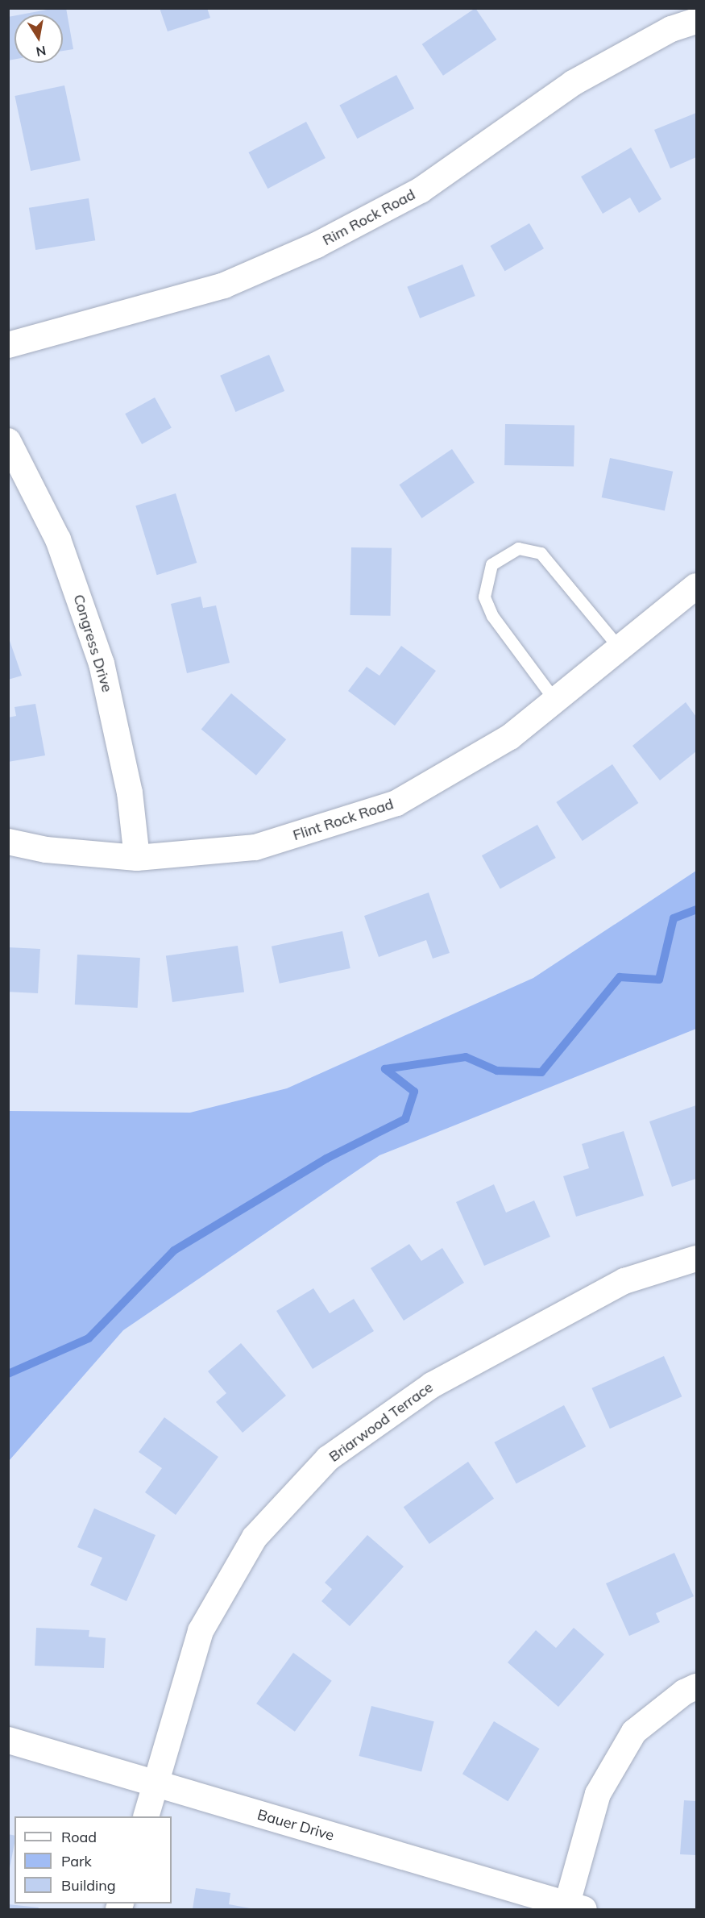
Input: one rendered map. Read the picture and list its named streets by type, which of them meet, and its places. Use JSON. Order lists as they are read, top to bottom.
{
  "streets": {
    "street": [
      "Rim Rock Road",
      "Congress Drive",
      "Flint Rock Road",
      "Briarwood Terrace",
      "Bauer Drive"
    ]
  },
  "crossings": [
    ["Congress Drive", "Flint Rock Road"],
    ["Briarwood Terrace", "Bauer Drive"]
  ],
  "legend": ["Road", "Park", "Building"],
  "north": "bottom"
}
